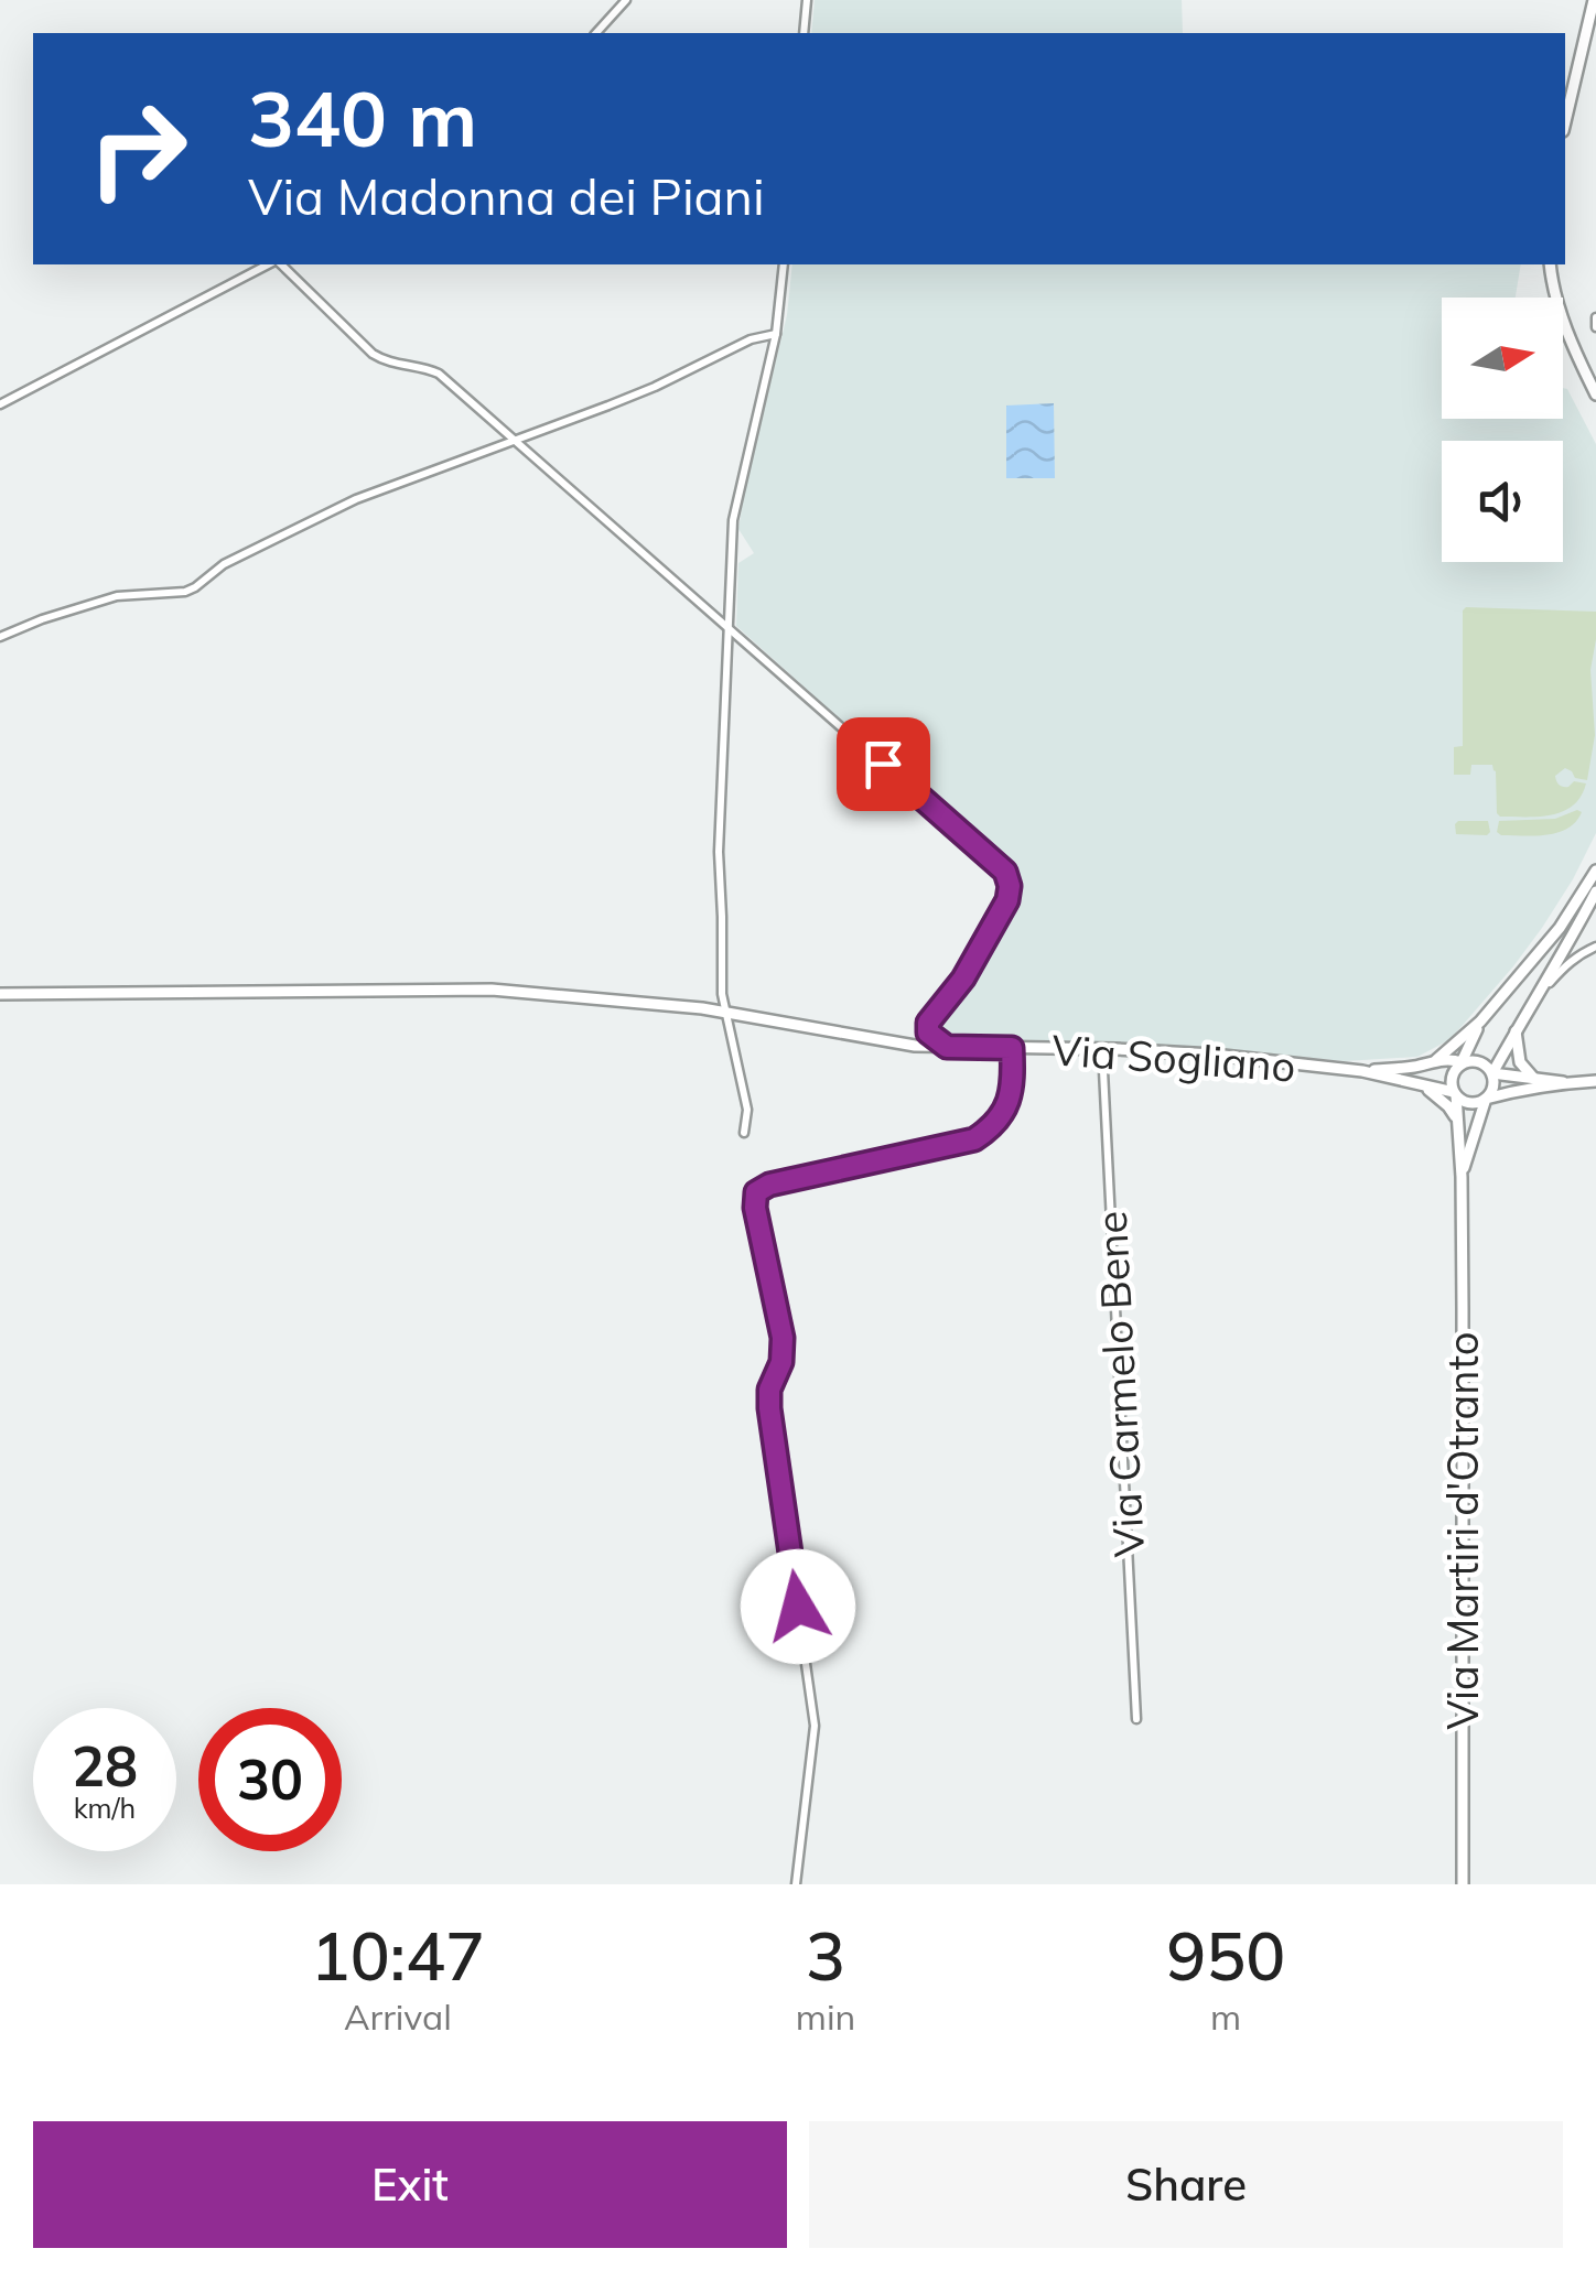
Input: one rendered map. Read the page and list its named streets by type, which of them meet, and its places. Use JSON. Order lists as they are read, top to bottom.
{
  "streets": {
    "street": ["Via Sogliano", "Via Carmelo Bene", "Via Martiri d'Otranto"]
  },
  "crossings": [
    ["Via Sogliano", "Via Carmelo Bene"],
    ["Via Sogliano", "Via Martiri d'Otranto"]
  ],
  "north": "right",
  "page": {
    "turn": ["340 m", "Via Madonna dei Piani"],
    "speed": "28 km/h",
    "limit": "30",
    "eta": [
      "10:47",
      "Arrival",
      "3",
      "min",
      "950",
      "m"
    ],
    "buttons": ["Exit", "Share"]
  }
}
